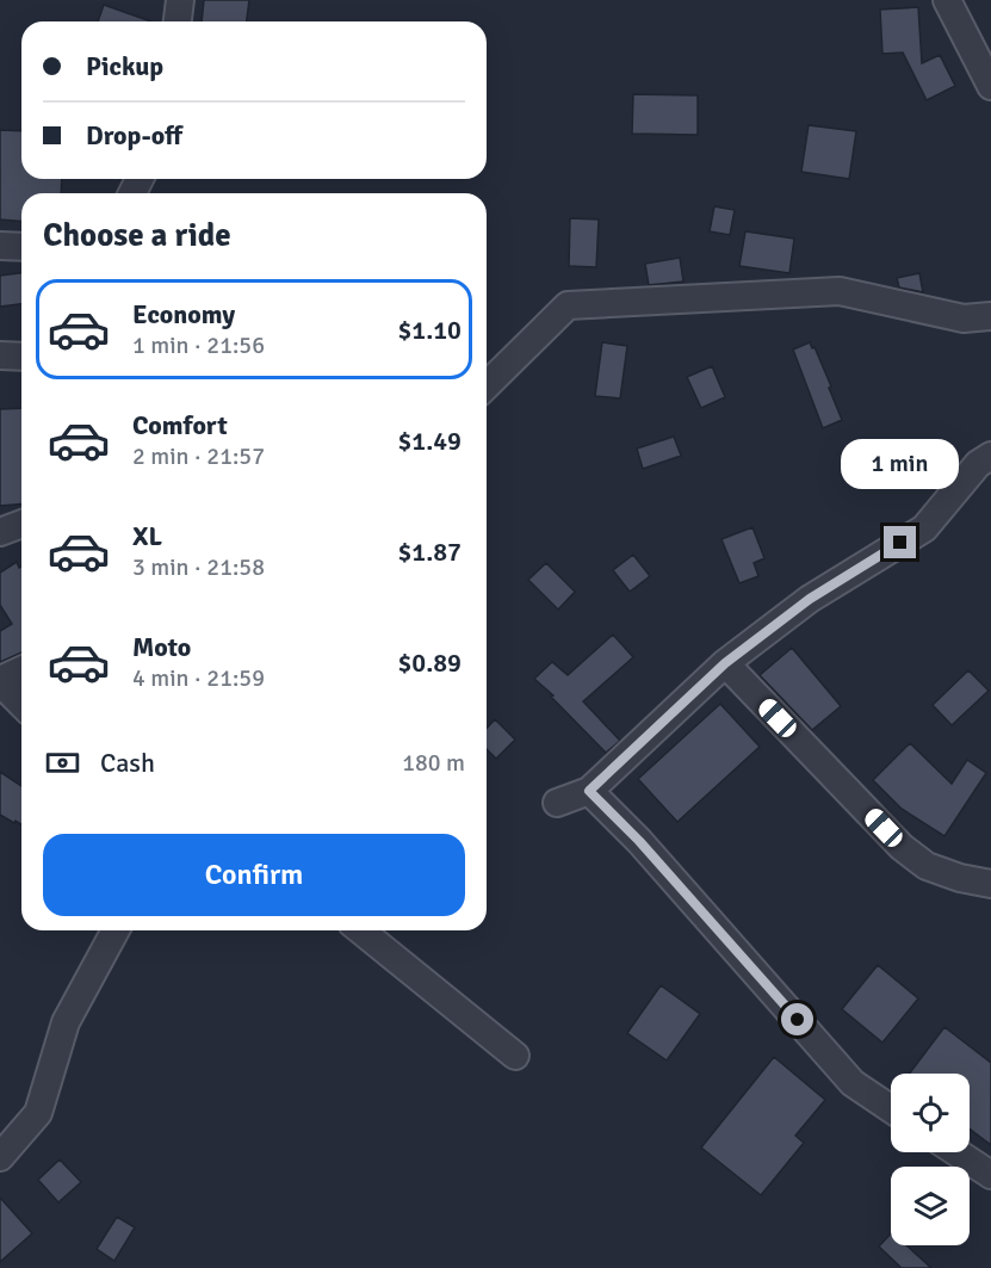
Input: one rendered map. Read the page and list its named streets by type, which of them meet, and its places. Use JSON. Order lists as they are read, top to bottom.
{
  "page": {
    "banner": ["Pickup", "Drop-off"],
    "heading": "Choose a ride",
    "list": [
      {
        "name": "Economy",
        "note": "1 min · 21:56",
        "value": "$1.10"
      },
      {
        "name": "Comfort",
        "note": "2 min · 21:57",
        "value": "$1.49"
      },
      {
        "name": "XL",
        "note": "3 min · 21:58",
        "value": "$1.87"
      },
      {
        "name": "Moto",
        "note": "4 min · 21:59",
        "value": "$0.89"
      }
    ],
    "bubble": "1 min",
    "pay": ["Cash", "180 m"],
    "buttons": "Confirm"
  }
}
